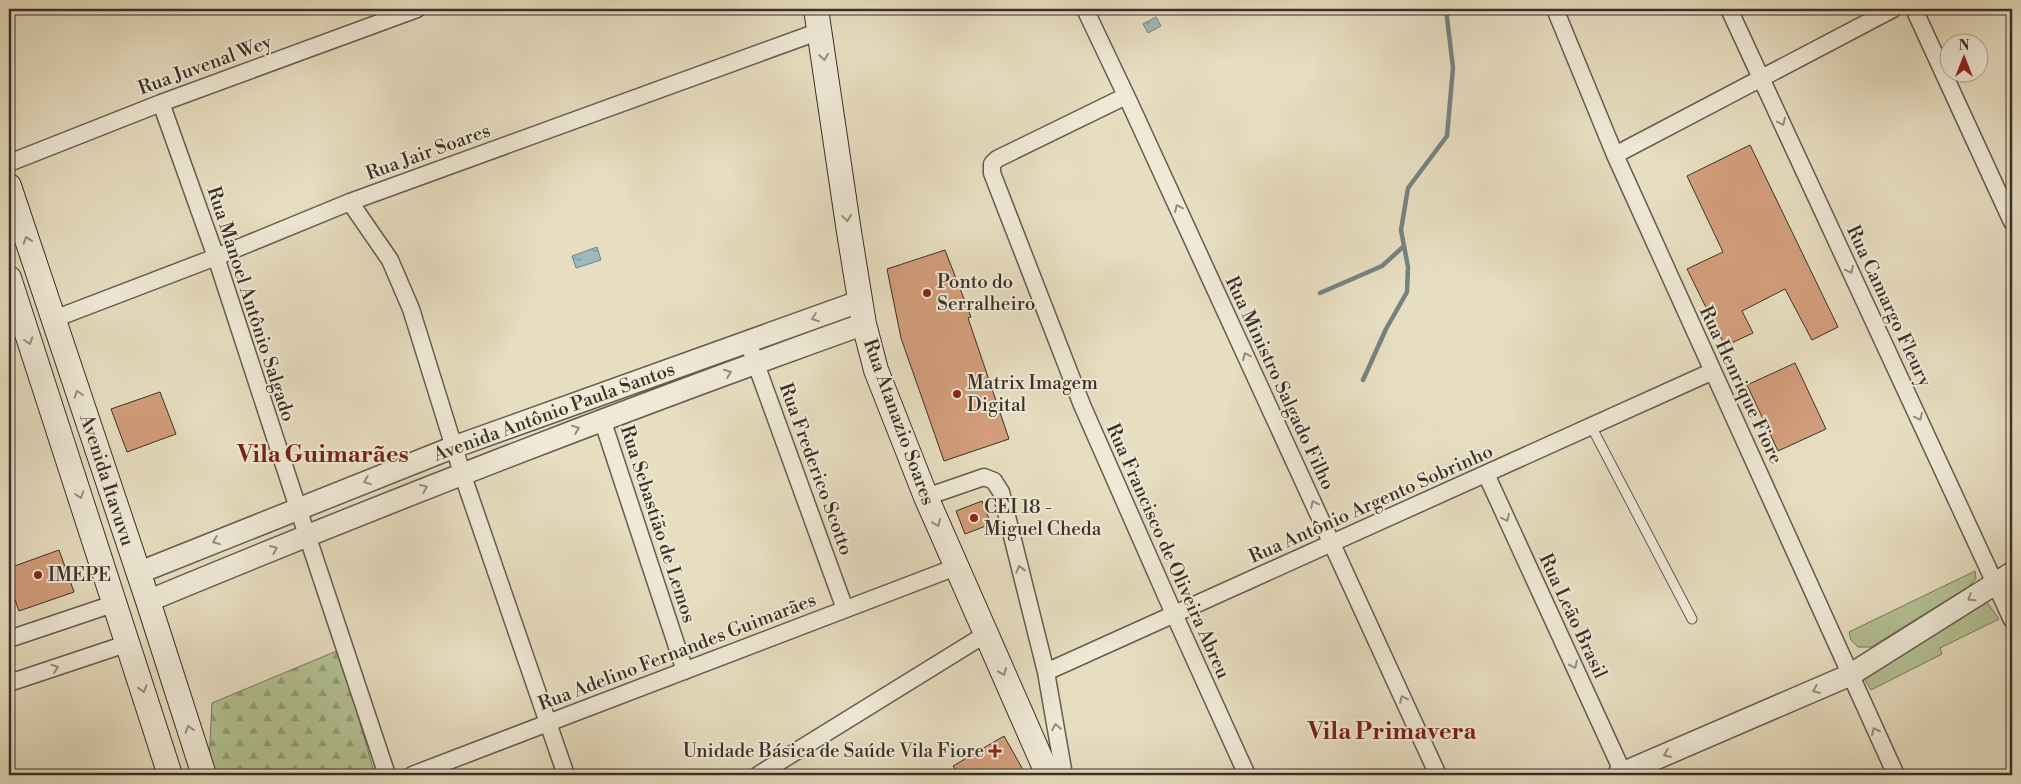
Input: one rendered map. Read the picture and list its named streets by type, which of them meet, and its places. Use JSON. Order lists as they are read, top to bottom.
{
  "streets": {
    "main road": ["Rua Atanazio Soares", "Avenida Itavuvu"],
    "street": [
      "Rua Juvenal Wey",
      "Rua Jair Soares",
      "Rua Manoel Antônio Salgado",
      "Rua Camargo Fleury",
      "Rua Ministro Salgado Filho",
      "Rua Henrique Fiore",
      "Avenida Antônio Paula Santos",
      "Rua Frederico Scotto",
      "Rua Antônio Argento Sobrinho",
      "Rua Sebastião de Lemos",
      "Rua Francisco de Oliveira Abreu",
      "Rua Leão Brasil",
      "Rua Adelino Fernandes Guimarães"
    ]
  },
  "crossings": [
    ["Rua Juvenal Wey", "Rua Manoel Antônio Salgado"],
    ["Rua Jair Soares", "Rua Manoel Antônio Salgado"],
    ["Rua Jair Soares", "Rua Atanazio Soares"],
    ["Rua Jair Soares", "Avenida Itavuvu"],
    ["Rua Manoel Antônio Salgado", "Avenida Antônio Paula Santos"],
    ["Rua Ministro Salgado Filho", "Rua Antônio Argento Sobrinho"],
    ["Rua Ministro Salgado Filho", "Rua Francisco de Oliveira Abreu"],
    ["Rua Henrique Fiore", "Rua Antônio Argento Sobrinho"],
    ["Avenida Antônio Paula Santos", "Rua Atanazio Soares"],
    ["Avenida Antônio Paula Santos", "Rua Frederico Scotto"],
    ["Avenida Antônio Paula Santos", "Avenida Itavuvu"],
    ["Avenida Antônio Paula Santos", "Rua Sebastião de Lemos"],
    ["Rua Atanazio Soares", "Rua Adelino Fernandes Guimarães"],
    ["Rua Frederico Scotto", "Rua Adelino Fernandes Guimarães"],
    ["Rua Antônio Argento Sobrinho", "Rua Francisco de Oliveira Abreu"],
    ["Rua Antônio Argento Sobrinho", "Rua Leão Brasil"],
    ["Rua Sebastião de Lemos", "Rua Adelino Fernandes Guimarães"]
  ],
  "one_way": [
    "Rua Camargo Fleury",
    "Rua Ministro Salgado Filho",
    "Rua Atanazio Soares",
    "Rua Leão Brasil"
  ],
  "districts": ["Vila Guimarães", "Vila Primavera"],
  "places": {
    "other": [
      "Ponto do Serralheiro",
      "Matrix Imagem Digital",
      "CEI 18 - Miguel Cheda",
      "IMEPE"
    ],
    "health": ["Unidade Básica de Saúde Vila Fiore"]
  },
  "north": "top"
}
